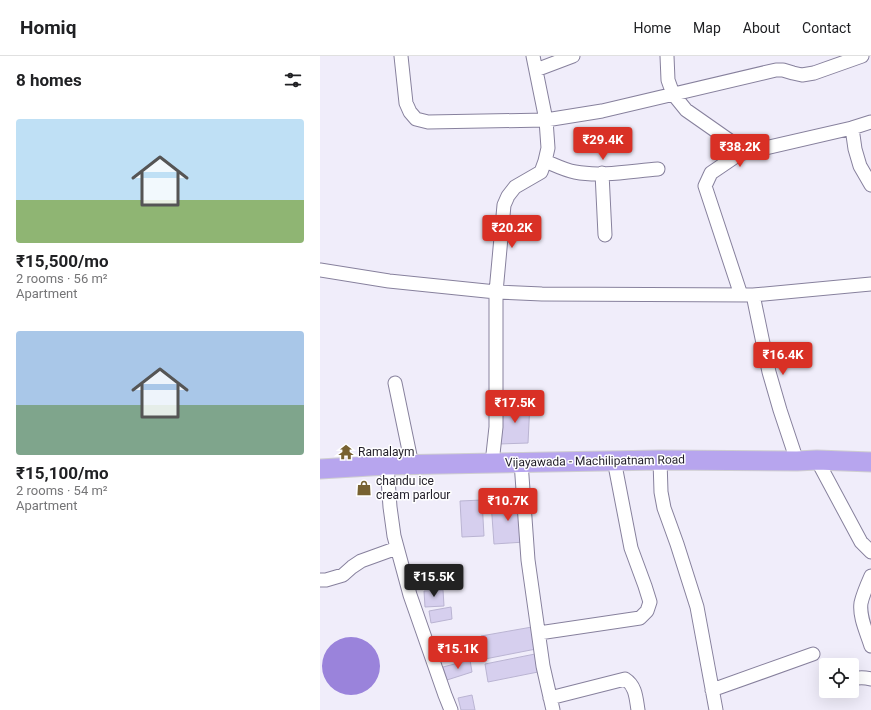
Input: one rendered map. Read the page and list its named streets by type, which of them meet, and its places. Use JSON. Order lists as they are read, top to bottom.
{
  "streets": {
    "highway": ["Vijayawada - Machilipatnam Road"]
  },
  "places": {
    "temple": ["Ramalaym"],
    "shop": ["chandu ice cream parlour"]
  },
  "page": {
    "header": "Homiq",
    "nav": [
      "Home",
      "Map",
      "About",
      "Contact"
    ],
    "heading": "8 homes",
    "list": [
      {
        "name": "₹15,500/mo",
        "note": "2 rooms · 56 m² · Apartment"
      },
      {
        "name": "₹15,100/mo",
        "note": "2 rooms · 54 m² · Apartment"
      }
    ],
    "price": [
      "₹29.4K",
      "₹38.2K",
      "₹20.2K",
      "₹16.4K",
      "₹17.5K",
      "₹10.7K",
      "₹15.5K",
      "₹15.1K"
    ]
  }
}
